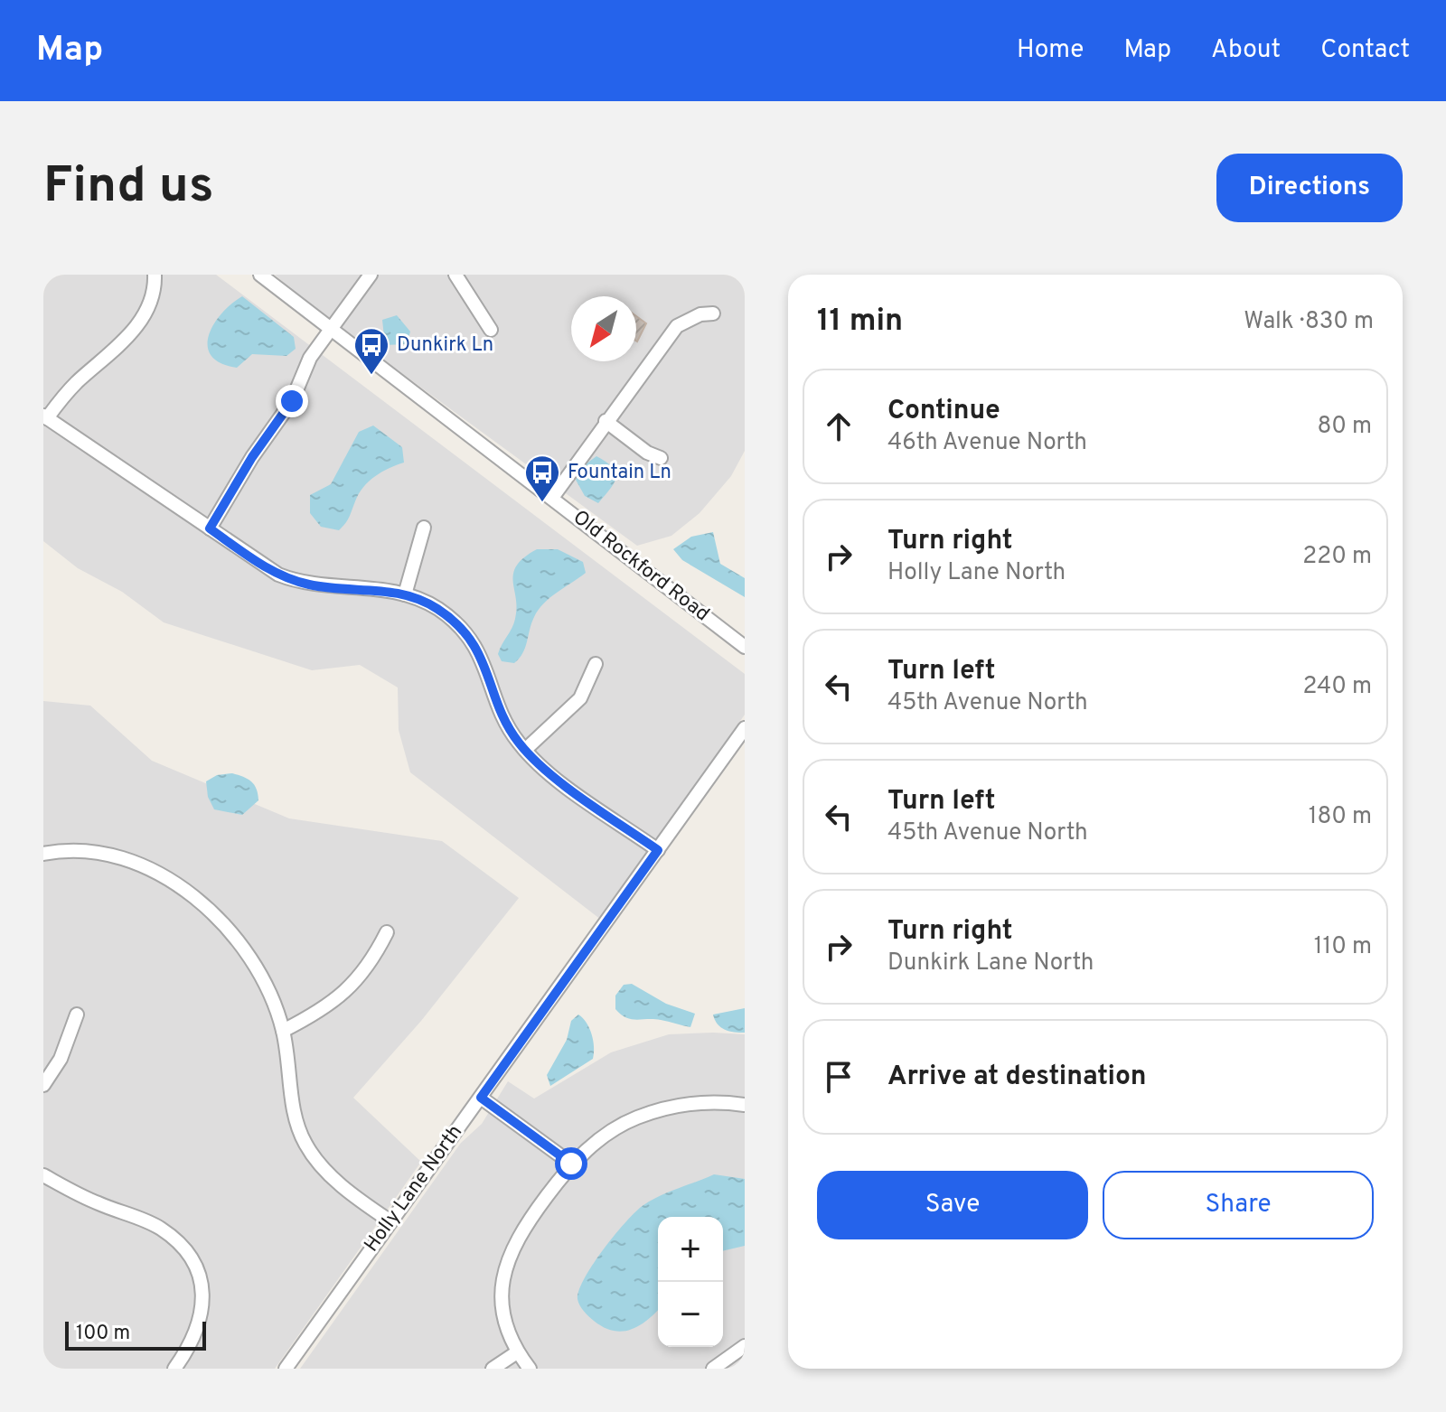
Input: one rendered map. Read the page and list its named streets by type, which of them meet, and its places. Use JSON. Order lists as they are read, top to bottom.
{
  "streets": {
    "street": ["Old Rockford Road", "Holly Lane North"]
  },
  "places": {
    "bus stop": ["Dunkirk Ln", "Fountain Ln"]
  },
  "scale_bar": "100 m",
  "north": "bottom left",
  "page": {
    "header": "Map",
    "nav": [
      "Home",
      "Map",
      "About",
      "Contact"
    ],
    "buttons": [
      "Directions",
      ["Save", "Share"]
    ],
    "title": "Find us",
    "heading": ["11 min", "Walk · 830 m"],
    "list": [
      ["Continue", "46th Avenue North", "80 m"],
      ["Turn right", "Holly Lane North", "220 m"],
      ["Turn left", "45th Avenue North", "240 m"],
      ["Turn left", "45th Avenue North", "180 m"],
      ["Turn right", "Dunkirk Lane North", "110 m"],
      "Arrive at destination"
    ],
    "map_buttons": ["+", "−"],
    "scale": "100 m"
  }
}
